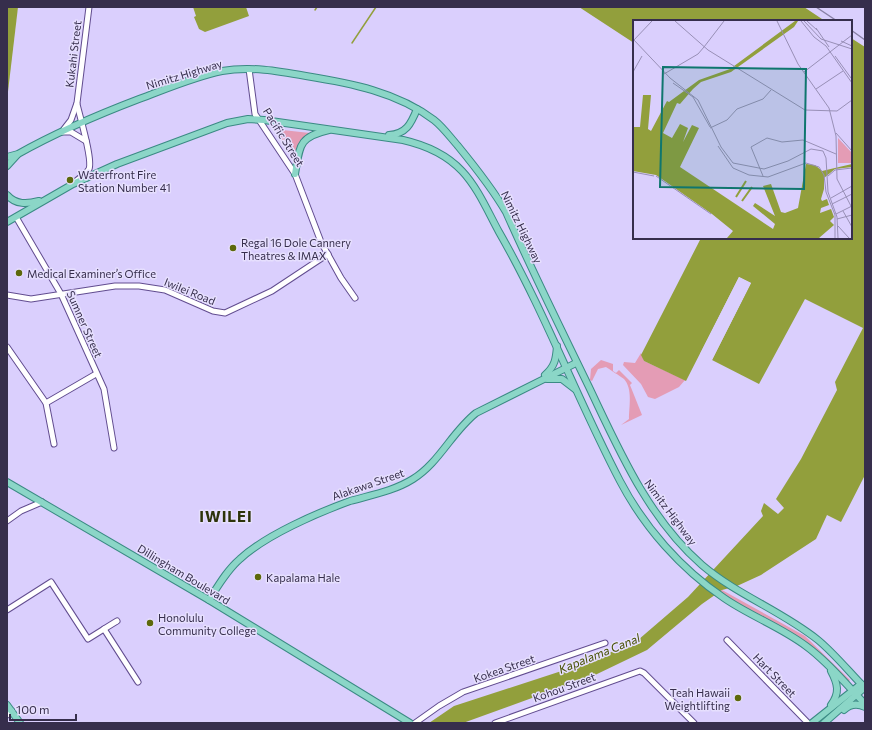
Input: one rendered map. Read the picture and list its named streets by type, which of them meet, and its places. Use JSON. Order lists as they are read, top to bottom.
{
  "streets": {
    "main road": ["Nimitz Highway", "Alakawa Street", "Dillingham Boulevard"],
    "street": [
      "Kukahi Street",
      "Pacific Street",
      "Iwilei Road",
      "Sumner Street",
      "Kokea Street",
      "Hart Street",
      "Kohou Street"
    ]
  },
  "crossings": [
    ["Kukahi Street", "Nimitz Highway"],
    ["Nimitz Highway", "Pacific Street"],
    ["Nimitz Highway", "Sumner Street"],
    ["Nimitz Highway", "Alakawa Street"],
    ["Pacific Street", "Iwilei Road"],
    ["Iwilei Road", "Sumner Street"],
    ["Alakawa Street", "Dillingham Boulevard"]
  ],
  "districts": ["IWILEI"],
  "water": ["Kapalama Canal"],
  "places": [
    "Waterfront Fire Station Number 41",
    "Regal 16 Dole Cannery Theatres & IMAX",
    "Medical Examiner’s Office",
    "Kapalama Hale",
    "Honolulu Community College",
    "Teah Hawaii Weightlifting"
  ],
  "scale_bar": "100 m"
}
